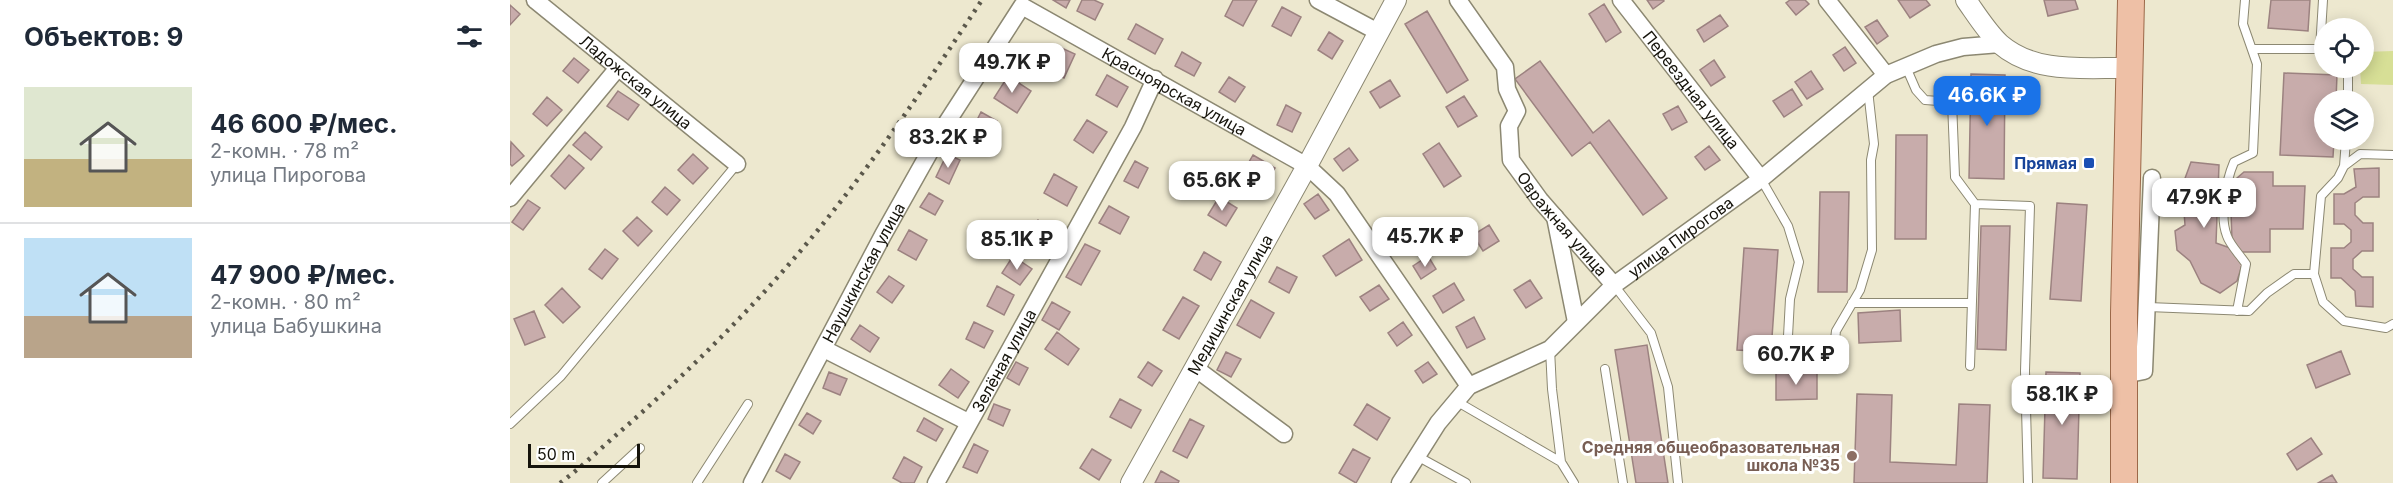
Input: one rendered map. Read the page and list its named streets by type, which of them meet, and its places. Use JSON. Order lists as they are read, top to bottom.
{
  "streets": {
    "street": [
      "Ладожская улица",
      "Переездная улица",
      "Красноярская улица",
      "Овражная улица",
      "улица Пирогова",
      "Наушкинская улица",
      "Медицинская улица",
      "Зелёная улица"
    ]
  },
  "crossings": [
    ["Переездная улица", "улица Пирогова"],
    ["Красноярская улица", "улица Пирогова"],
    ["Красноярская улица", "Наушкинская улица"],
    ["Красноярская улица", "Медицинская улица"],
    ["Красноярская улица", "Зелёная улица"],
    ["Овражная улица", "улица Пирогова"]
  ],
  "places": {
    "transit": ["Прямая"],
    "other": ["Средняя общеобразовательная школа №35"]
  },
  "scale_bar": "50 m",
  "page": {
    "heading": "Объектов: 9",
    "price": [
      "49.7K ₽",
      "46.6K ₽",
      "83.2K ₽",
      "65.6K ₽",
      "47.9K ₽",
      "45.7K ₽",
      "85.1K ₽",
      "60.7K ₽",
      "58.1K ₽"
    ],
    "list": [
      {
        "name": "46 600 ₽/мес.",
        "note": "2-комн. · 78 m² · улица Пирогова"
      },
      {
        "name": "47 900 ₽/мес.",
        "note": "2-комн. · 80 m² · улица Бабушкина"
      }
    ],
    "scale": "50 m"
  }
}
